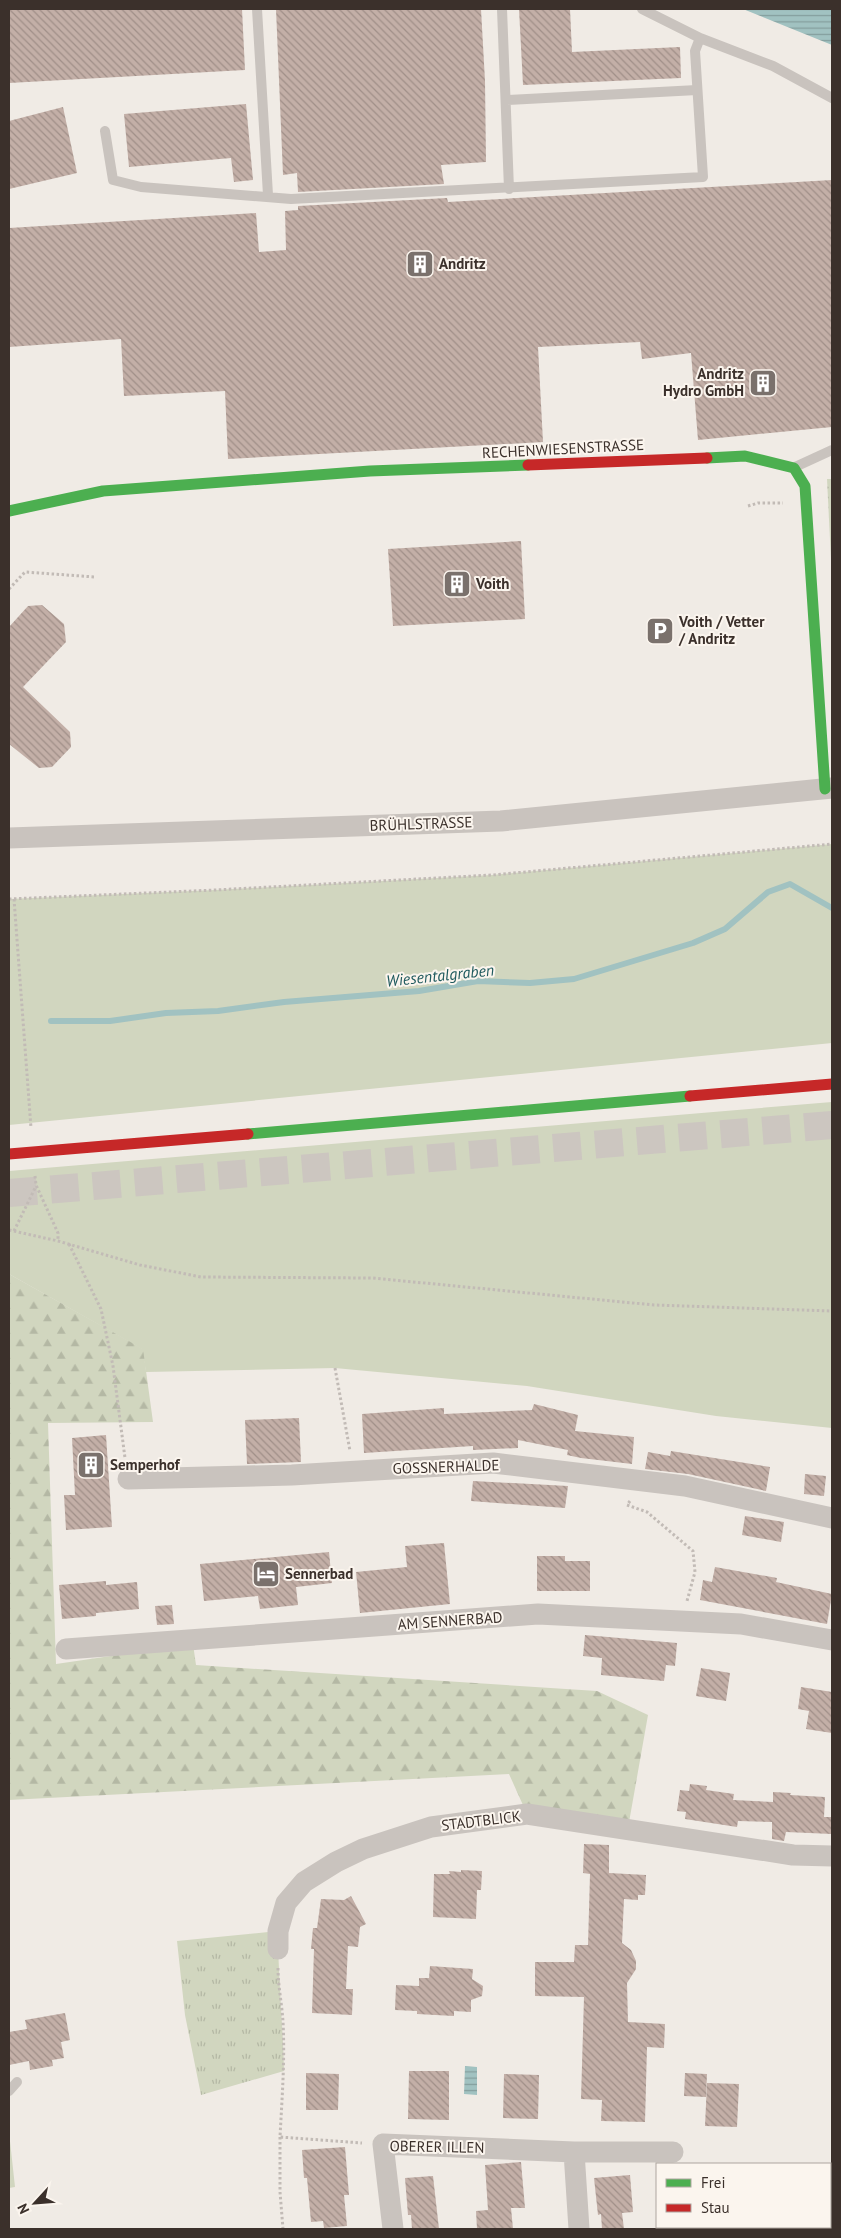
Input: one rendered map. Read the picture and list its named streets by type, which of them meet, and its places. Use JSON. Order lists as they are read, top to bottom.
{
  "streets": {
    "main road": ["RECHENWIESENSTRASSE"],
    "street": [
      "BRÜHLSTRASSE",
      "GOSSNERHALDE",
      "AM SENNERBAD",
      "STADTBLICK",
      "OBERER ILLEN"
    ]
  },
  "water": ["Wiesentalgraben"],
  "places": {
    "building": [
      "Andritz",
      "Andritz Hydro GmbH",
      "Voith",
      "Semperhof"
    ],
    "parking": ["Voith / Vetter / Andritz"],
    "hotel": ["Sennerbad"]
  },
  "legend": ["Frei", "Stau"],
  "north": "bottom left"
}
